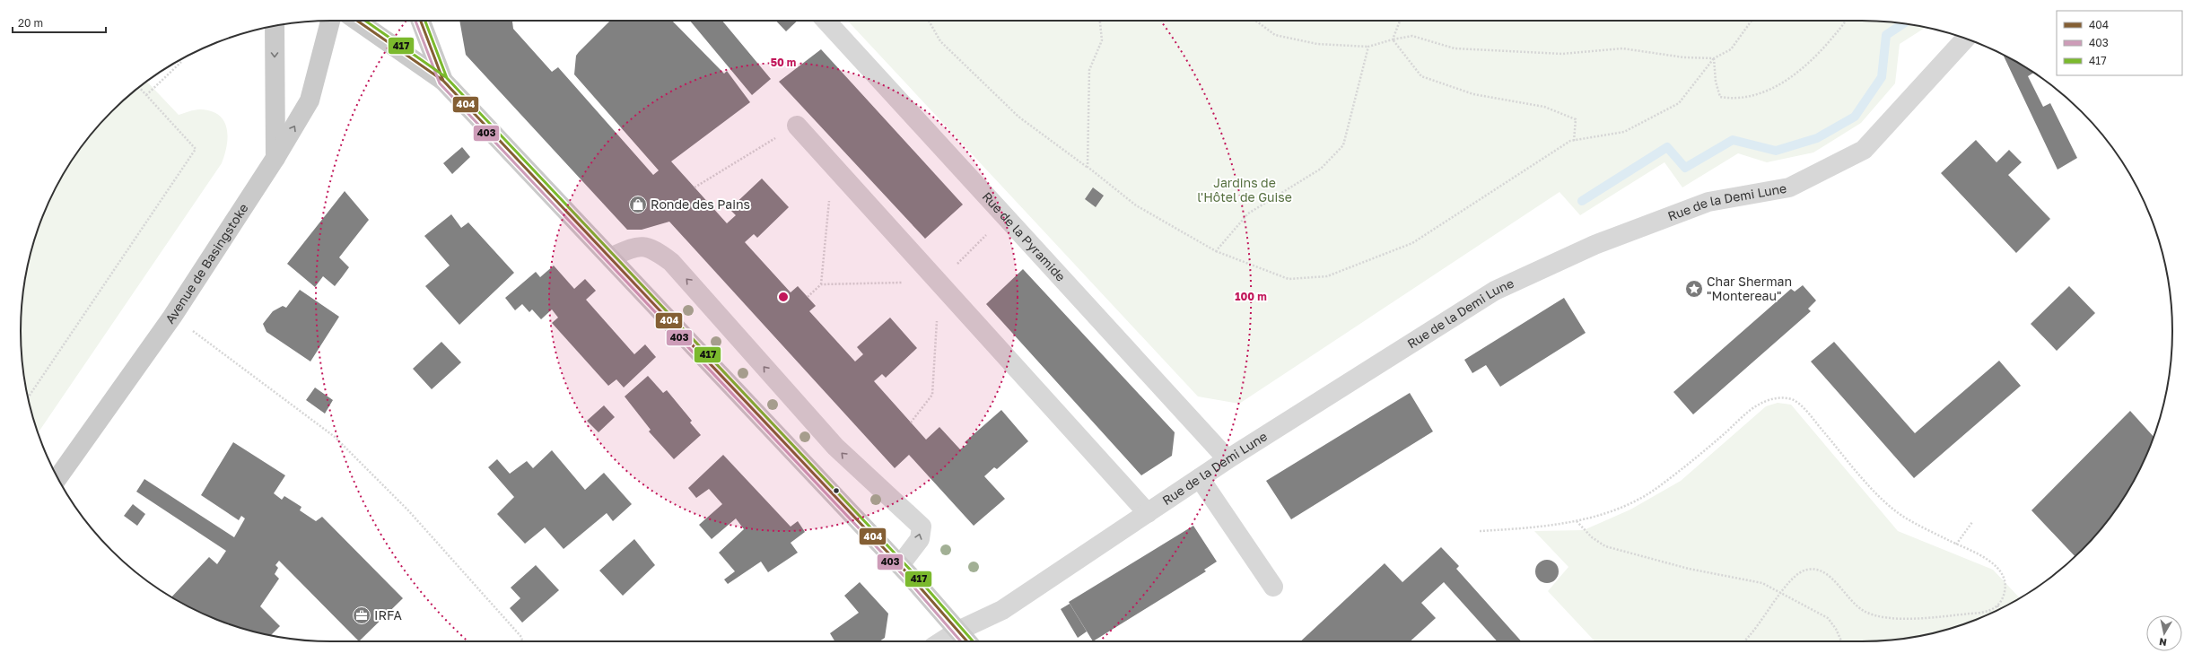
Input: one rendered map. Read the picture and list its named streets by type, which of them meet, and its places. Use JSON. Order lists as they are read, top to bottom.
{
  "streets": {
    "main road": ["Avenue de Basingstoke"],
    "street": ["Rue de la Demi Lune", "Rue de la Pyramide"]
  },
  "crossings": [
    ["Rue de la Demi Lune", "Rue de la Pyramide"]
  ],
  "parks": ["Jardins de l'Hôtel de Guise"],
  "places": {
    "shop": ["Ronde des Pains"],
    "place": ["Char Sherman \"Montereau\""],
    "office": ["IRFA"]
  },
  "lines": ["transit line 404", "transit line 403", "transit line 417"],
  "legend": ["404", "403", "417"],
  "scale_bar": "20 m",
  "north": "bottom",
  "rings": ["50 m", "100 m"]
}
